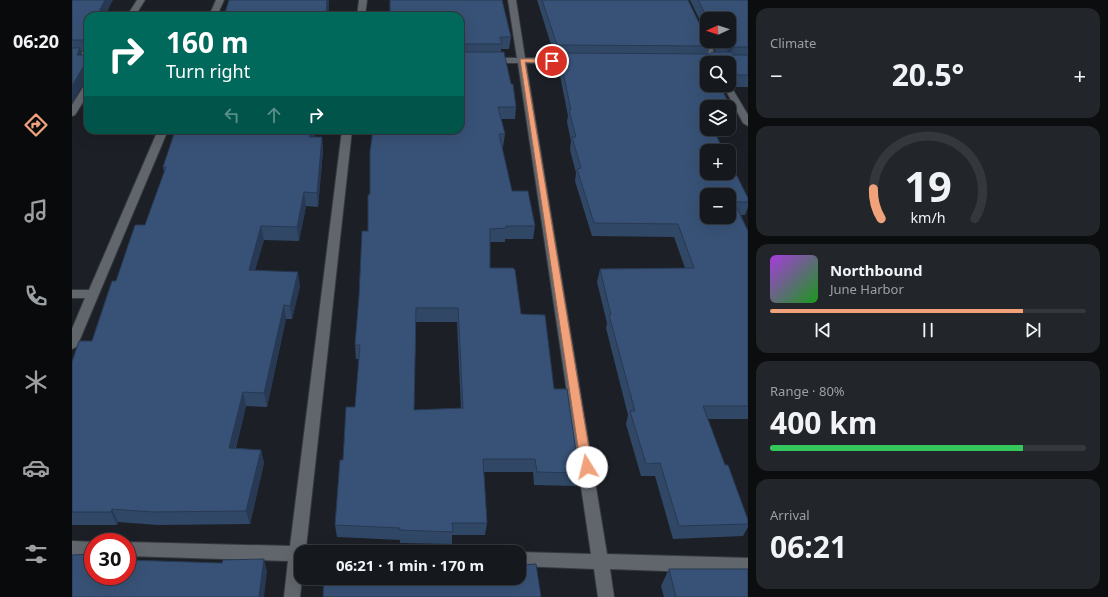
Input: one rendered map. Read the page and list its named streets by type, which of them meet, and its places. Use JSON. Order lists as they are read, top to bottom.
{
  "north": "left",
  "page": {
    "tabs": "06:20",
    "tile": [
      "Climate",
      ["Range · 80%", "400 km"],
      ["Arrival", "06:21"]
    ],
    "map_buttons": ["+", "−"],
    "turn": ["160 m", "Turn right"],
    "heat": ["−", "20.5°", "+"],
    "song": ["Northbound", "June Harbor"],
    "limit": "30",
    "trip": "06:21 · 1 min · 170 m",
    "gauge": ["19", "km/h"]
  }
}
